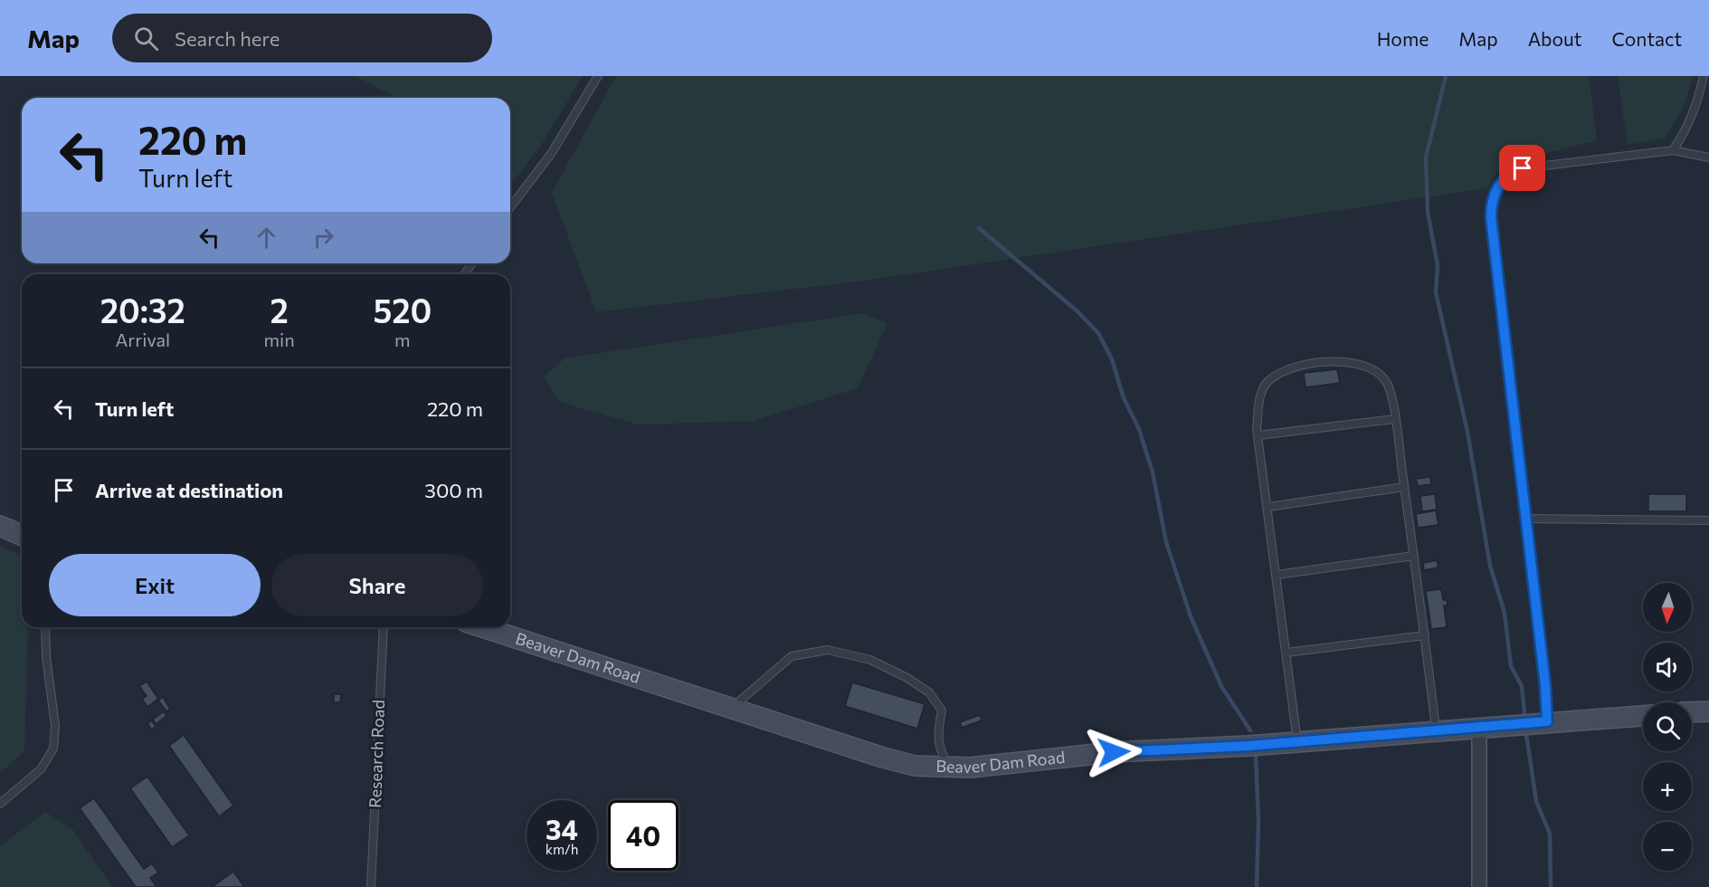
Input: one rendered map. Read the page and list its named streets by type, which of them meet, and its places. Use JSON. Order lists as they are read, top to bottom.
{
  "streets": {
    "street": ["Beaver Dam Road"],
    "lane": ["Research Road"]
  },
  "north": "bottom",
  "page": {
    "header": "Map",
    "search": "Search here",
    "nav": [
      "Home",
      "Map",
      "About",
      "Contact"
    ],
    "turn": ["220 m", "Turn left"],
    "eta": [
      "20:32",
      "Arrival",
      "2",
      "min",
      "520",
      "m"
    ],
    "list": [
      {
        "name": "Turn left",
        "value": "220 m"
      },
      {
        "name": "Arrive at destination",
        "value": "300 m"
      }
    ],
    "buttons": ["Exit", "Share"],
    "map_buttons": ["+", "−"],
    "speed": "34 km/h",
    "limit": "40"
  }
}
